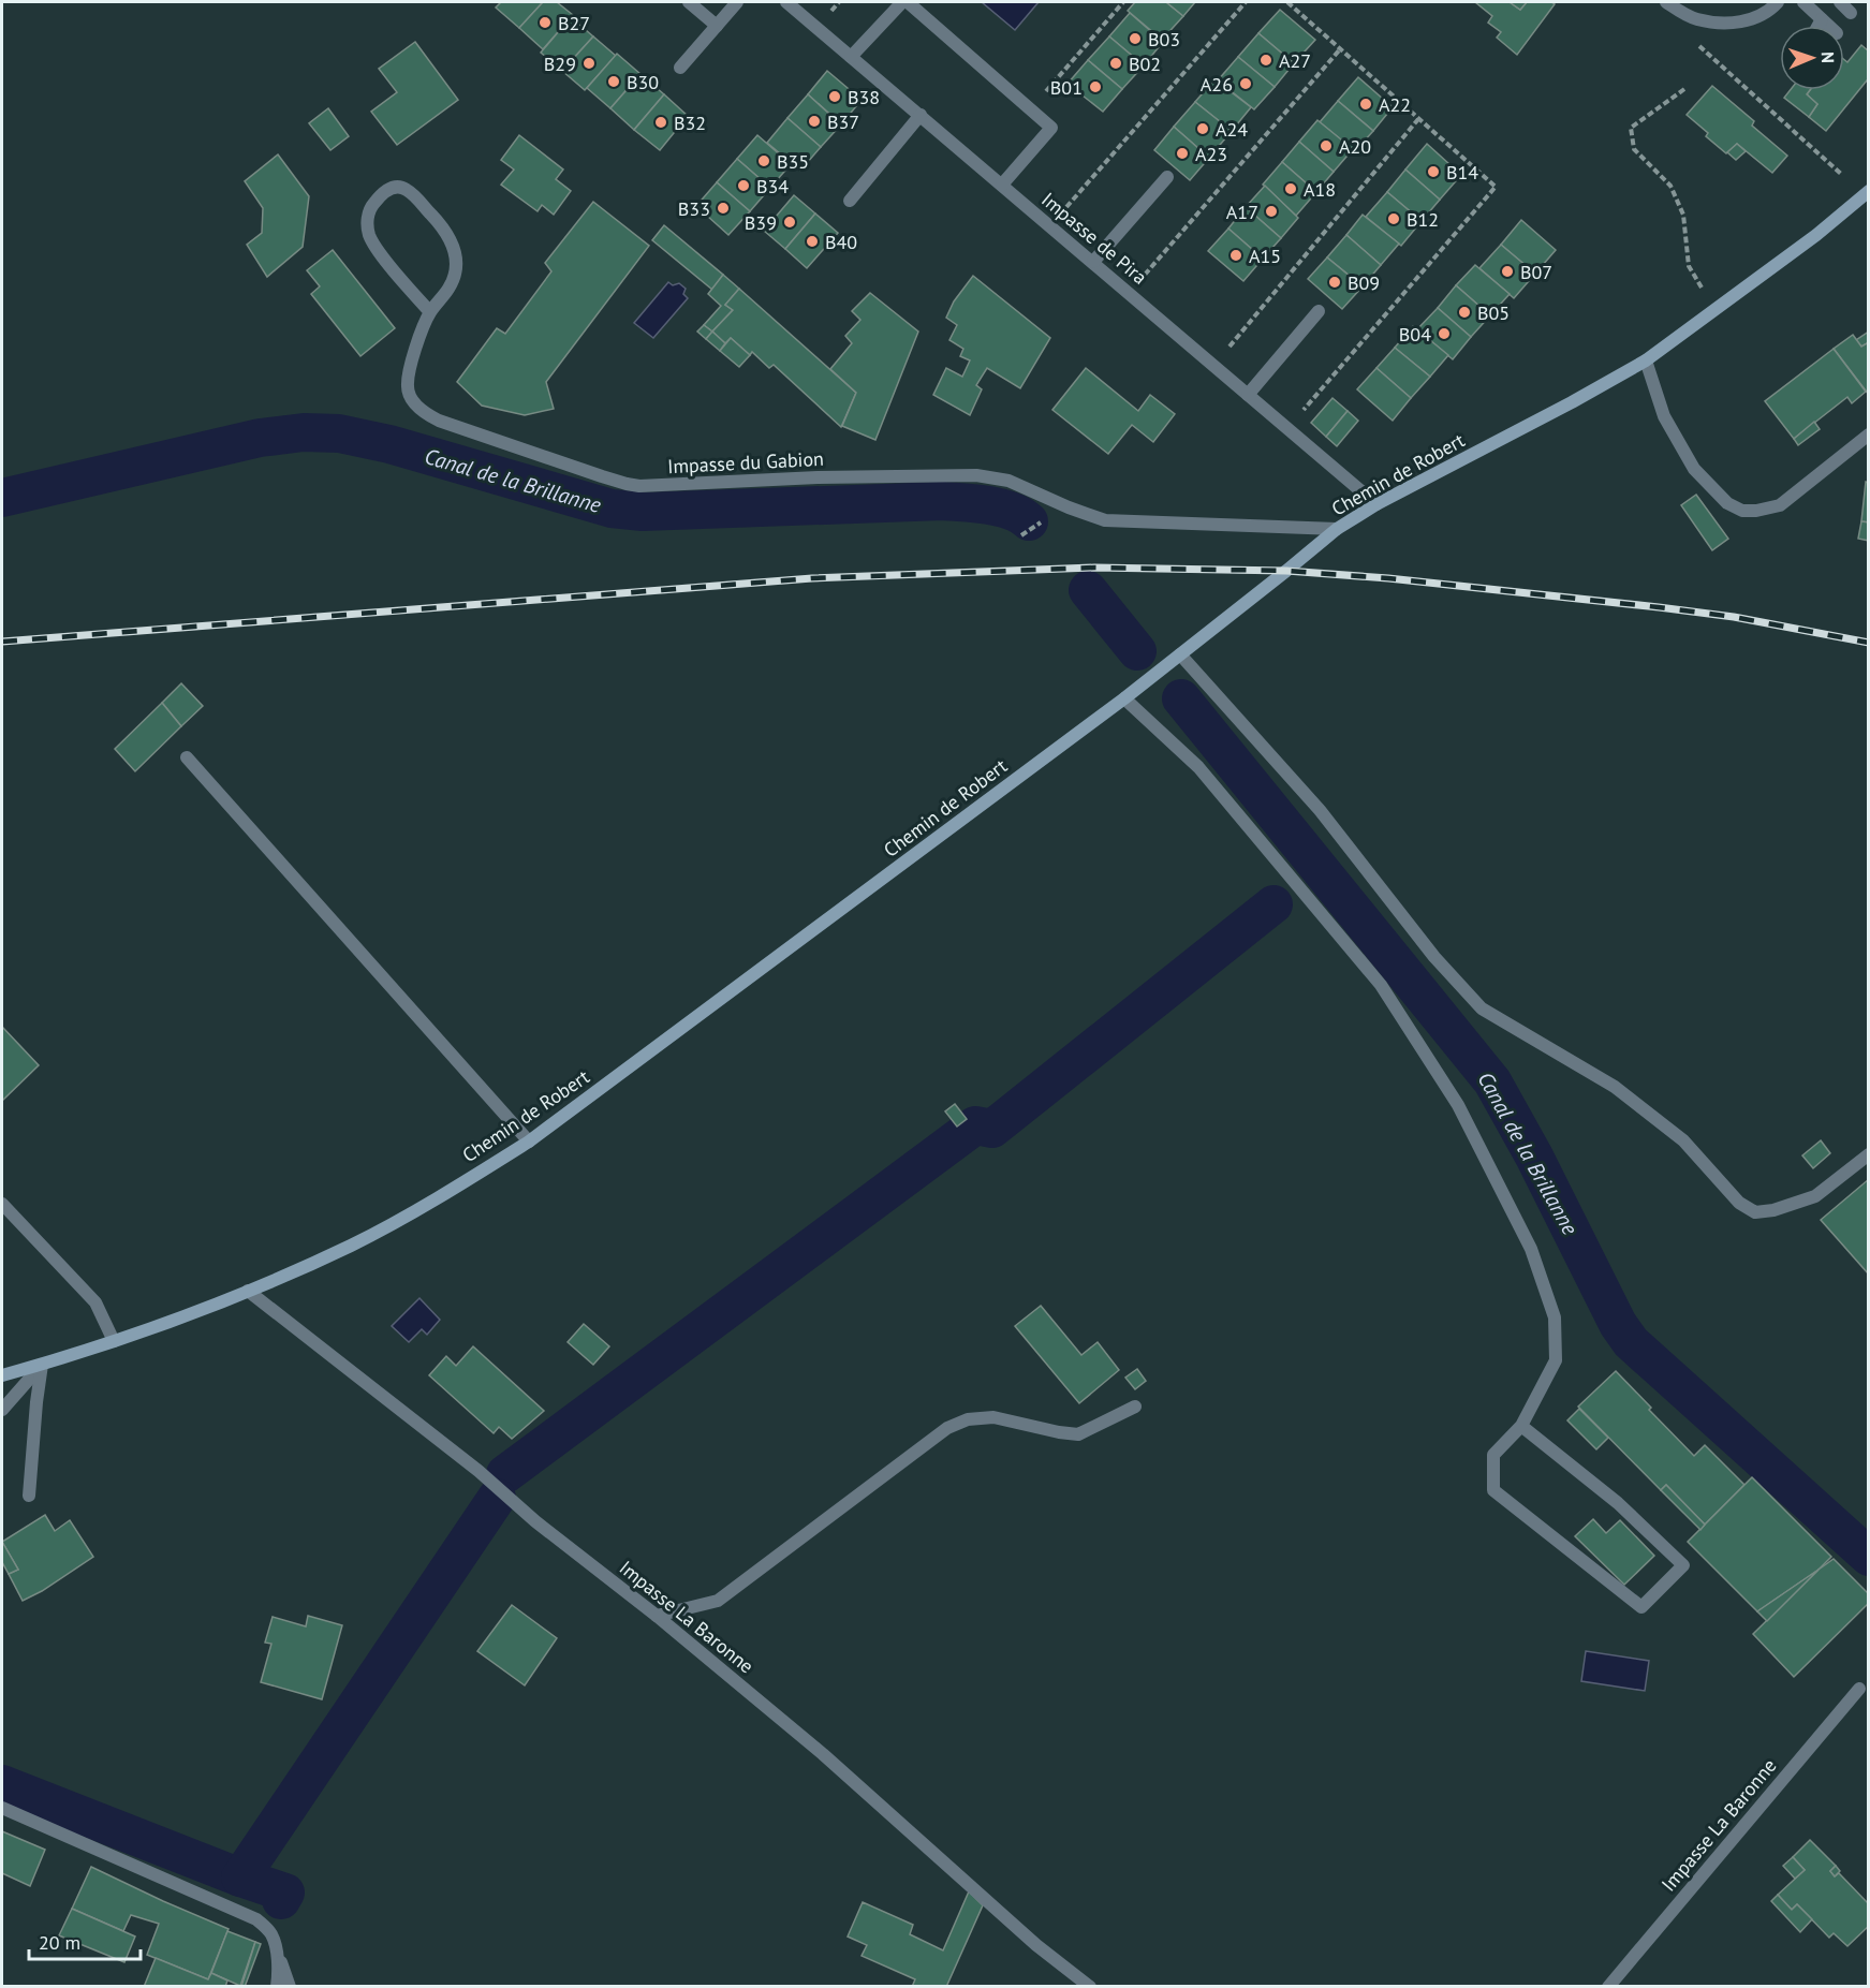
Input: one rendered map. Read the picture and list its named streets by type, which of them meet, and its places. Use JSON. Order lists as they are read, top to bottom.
{
  "streets": {
    "street": [
      "Impasse de Pira",
      "Impasse du Gabion",
      "Chemin de Robert",
      "Impasse La Baronne"
    ]
  },
  "crossings": [
    ["Impasse de Pira", "Chemin de Robert"],
    ["Impasse du Gabion", "Chemin de Robert"],
    ["Chemin de Robert", "Impasse La Baronne"]
  ],
  "water": ["Canal de la Brillanne"],
  "places": [
    "B27",
    "B03",
    "A27",
    "B29",
    "B02",
    "B30",
    "A26",
    "B01",
    "B38",
    "A22",
    "B37",
    "B32",
    "A24",
    "A20",
    "A23",
    "B35",
    "B14",
    "B34",
    "A18",
    "B33",
    "A17",
    "B12",
    "B39",
    "B40",
    "A15",
    "B07",
    "B09",
    "B05",
    "B04"
  ],
  "scale_bar": "20 m",
  "north": "right"
}
